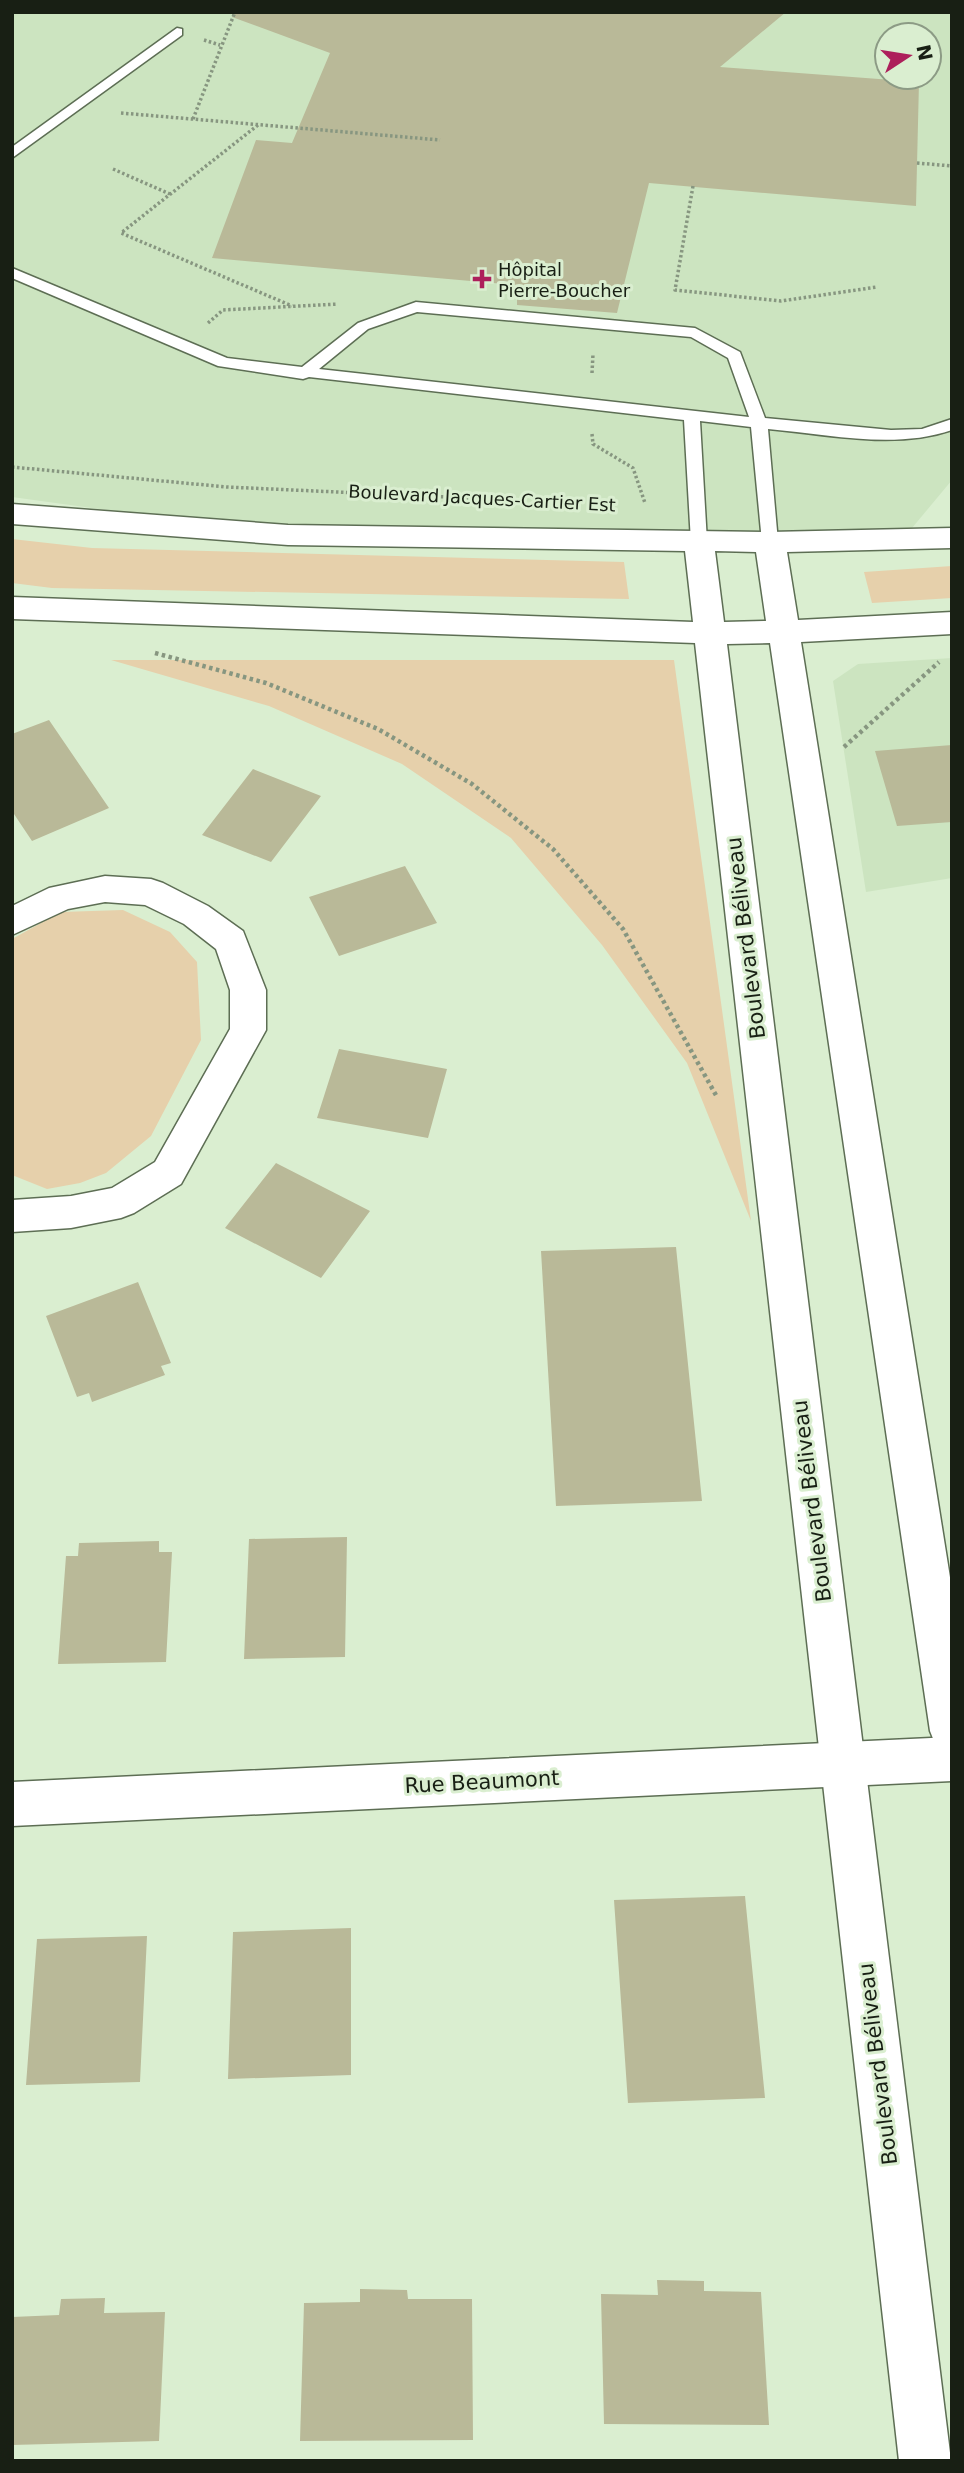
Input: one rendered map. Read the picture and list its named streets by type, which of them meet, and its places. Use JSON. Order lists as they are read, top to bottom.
{
  "streets": {
    "street": ["Boulevard Jacques-Cartier Est", "Boulevard Béliveau", "Rue Beaumont"]
  },
  "crossings": [
    ["Boulevard Jacques-Cartier Est", "Boulevard Béliveau"],
    ["Boulevard Béliveau", "Rue Beaumont"]
  ],
  "places": {
    "health": ["Hôpital Pierre-Boucher"]
  },
  "north": "right"
}
